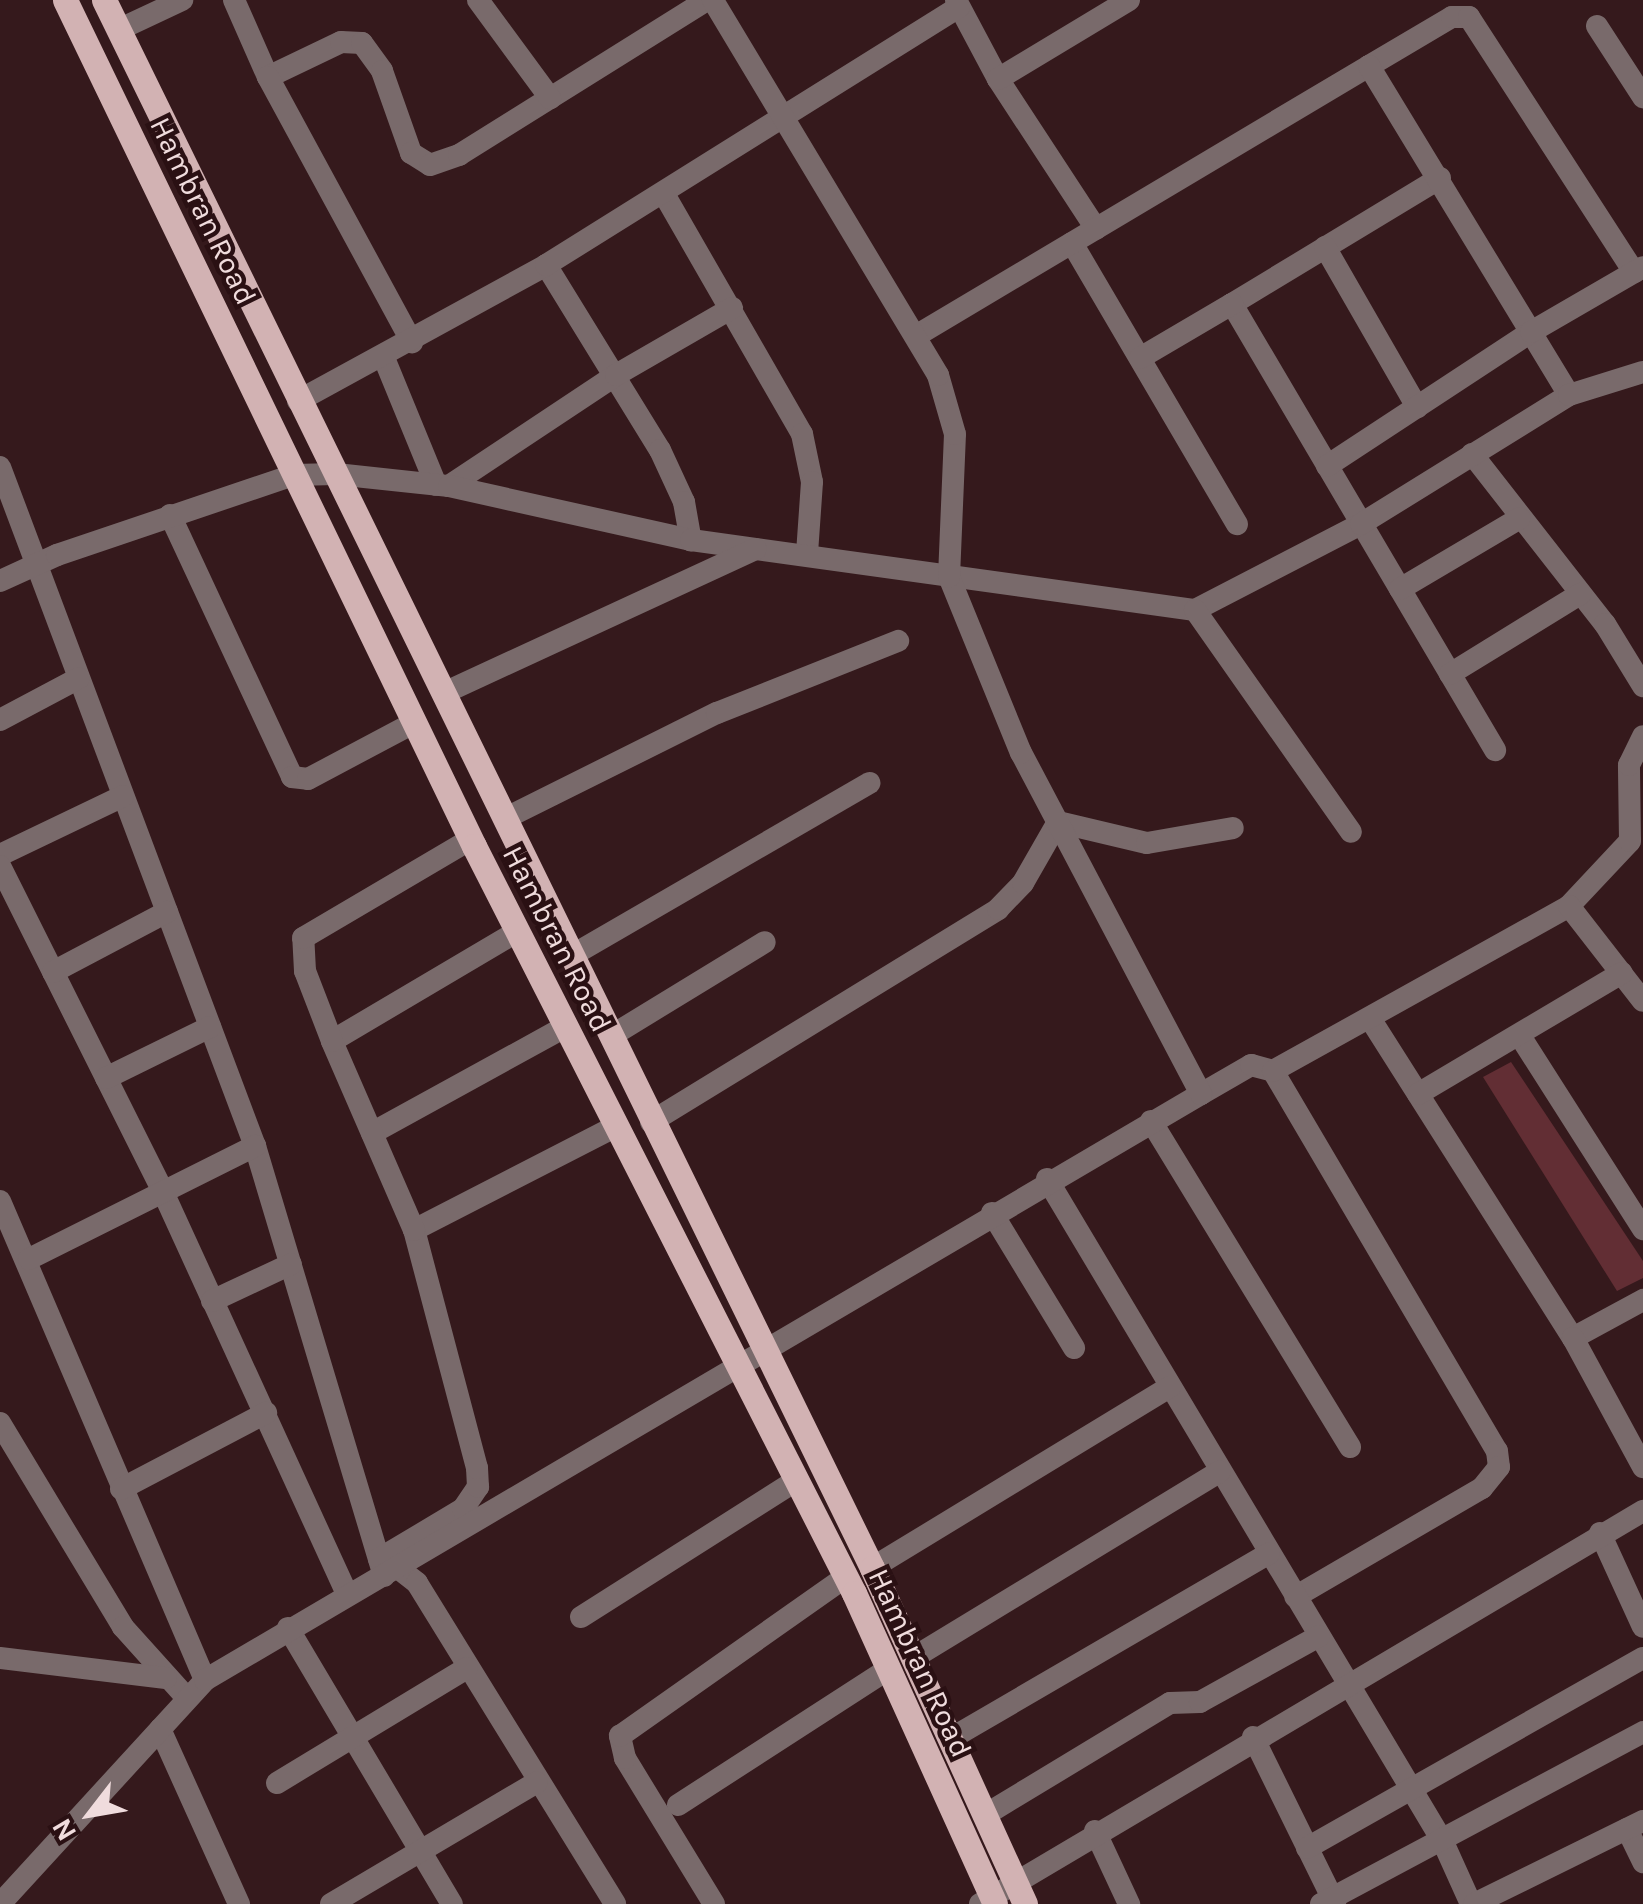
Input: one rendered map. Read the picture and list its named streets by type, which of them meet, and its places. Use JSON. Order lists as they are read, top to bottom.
{
  "streets": {
    "main road": ["Hambran Road"]
  },
  "north": "bottom left"
}
